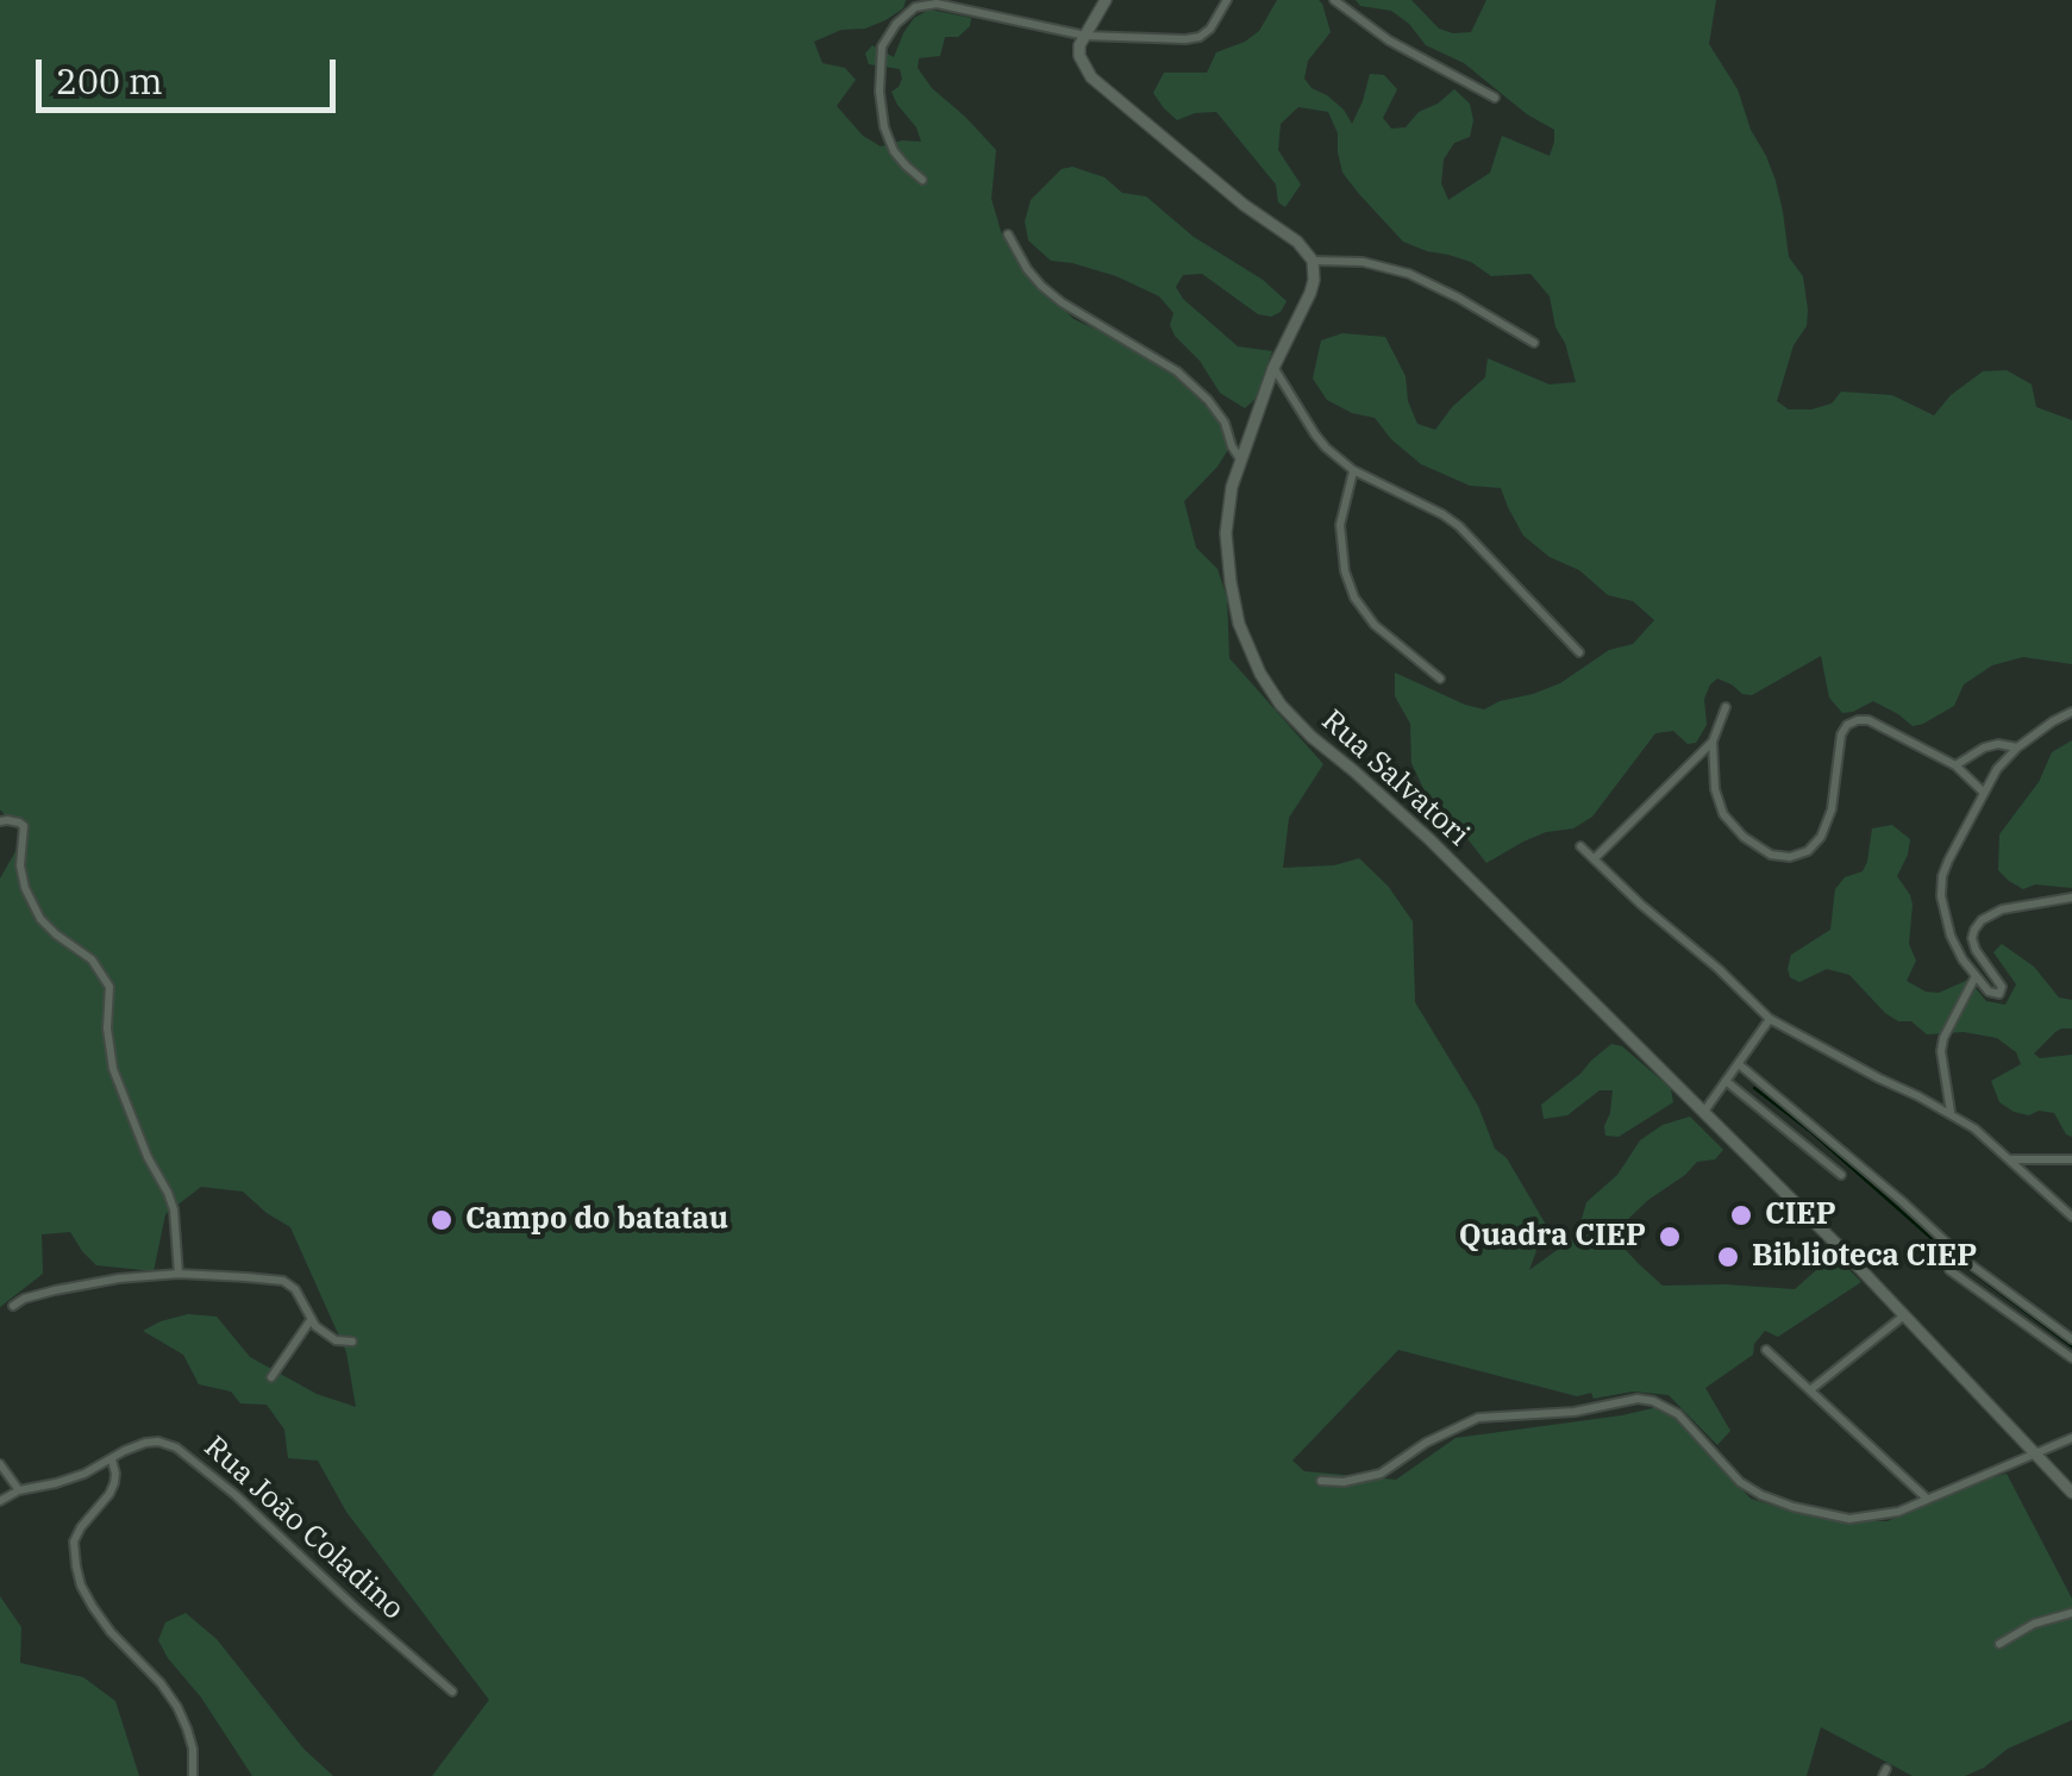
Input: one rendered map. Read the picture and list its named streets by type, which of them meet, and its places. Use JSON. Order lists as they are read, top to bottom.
{
  "streets": {
    "street": ["Rua Salvatori", "Rua João Coladino"]
  },
  "places": [
    "CIEP",
    "Campo do batatau",
    "Quadra CIEP",
    "Biblioteca CIEP"
  ],
  "scale_bar": "200 m"
}
